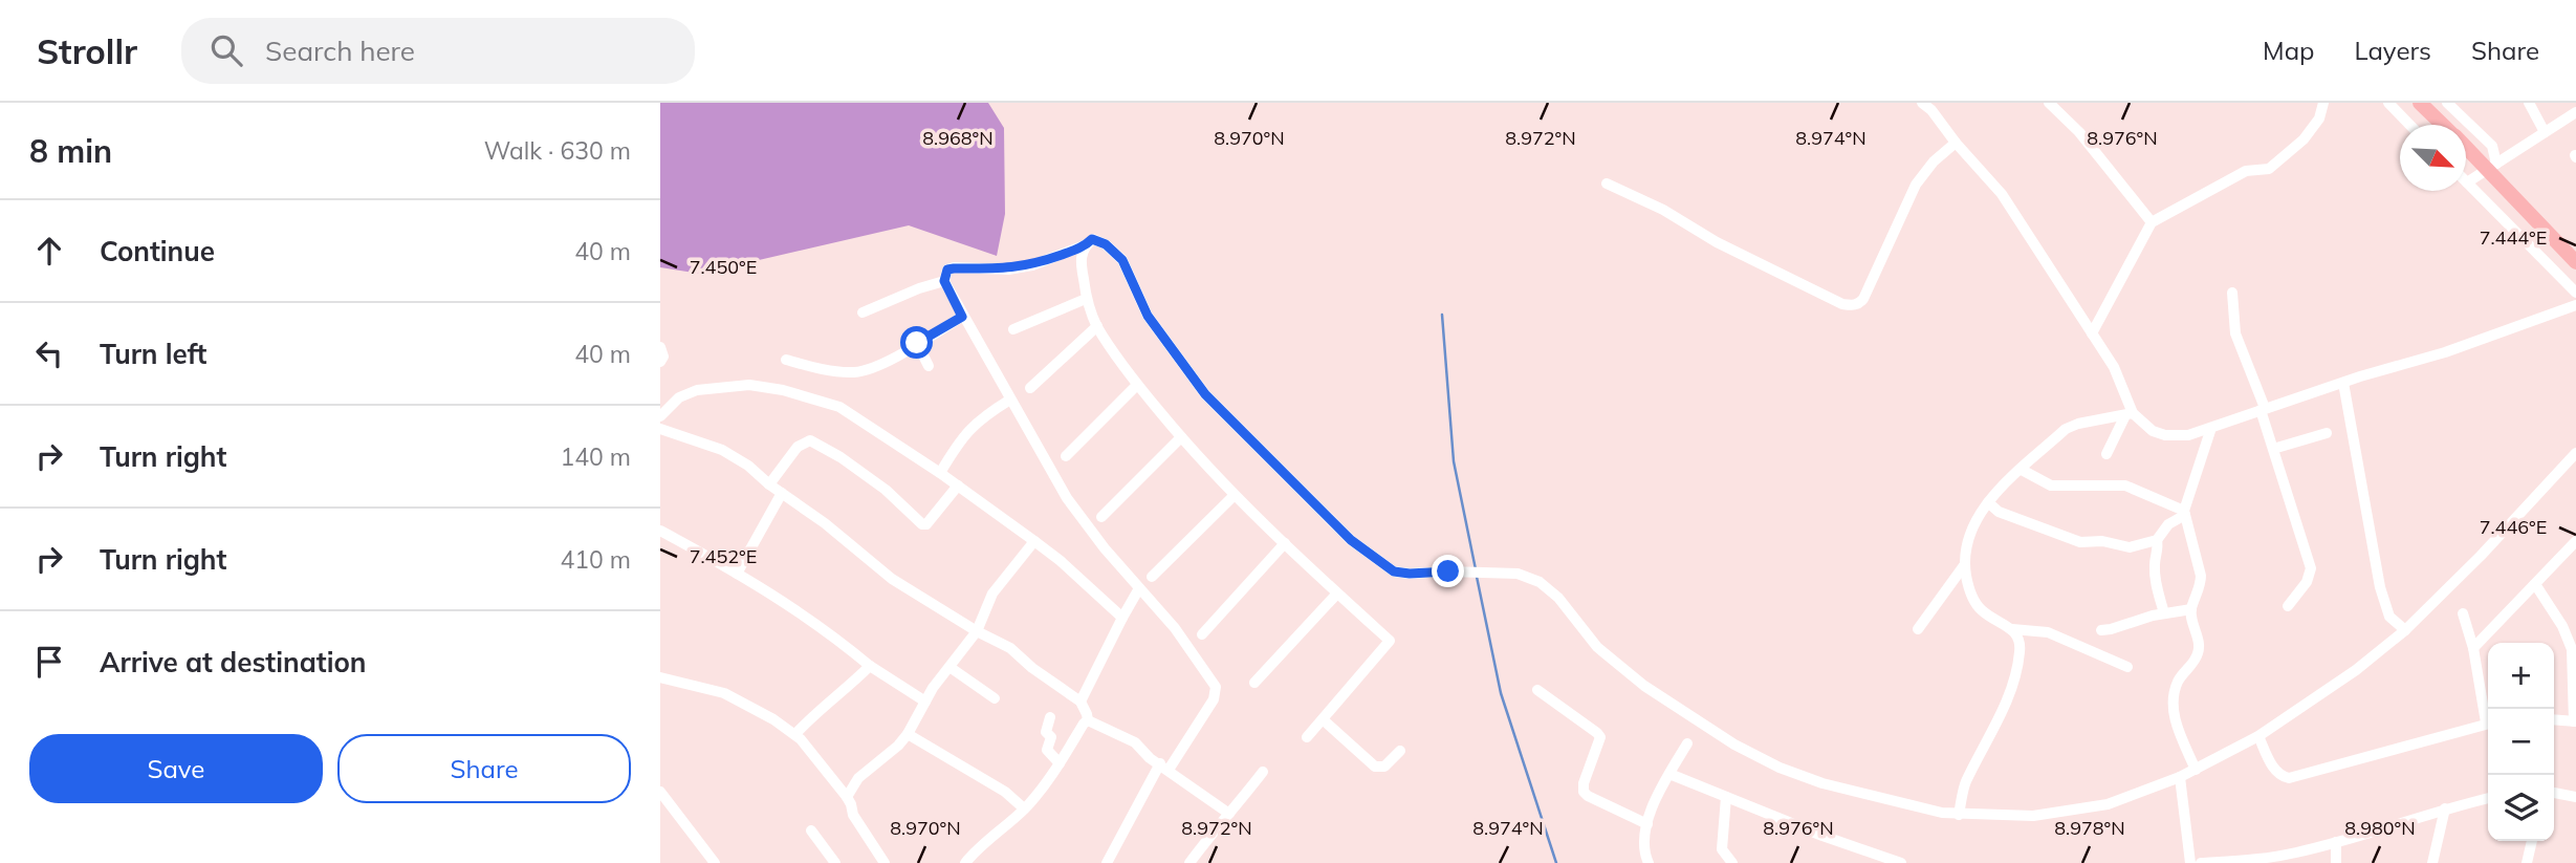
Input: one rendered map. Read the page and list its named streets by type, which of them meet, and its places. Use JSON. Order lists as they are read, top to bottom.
{
  "north": "bottom right",
  "page": {
    "header": "Strollr",
    "search": "Search here",
    "nav": ["Map", "Layers", "Share"],
    "heading": ["8 min", "Walk · 630 m"],
    "list": [
      ["Continue", "40 m"],
      ["Turn left", "40 m"],
      ["Turn right", "140 m"],
      ["Turn right", "410 m"],
      "Arrive at destination"
    ],
    "map_buttons": ["+", "−"],
    "buttons": ["Save", "Share"]
  },
  "coordinates": [
    "8.968°N",
    "8.970°N",
    "8.972°N",
    "8.974°N",
    "8.976°N",
    "7.444°E",
    "7.450°E",
    "7.446°E",
    "7.452°E",
    "8.978°N",
    "8.980°N"
  ]
}
